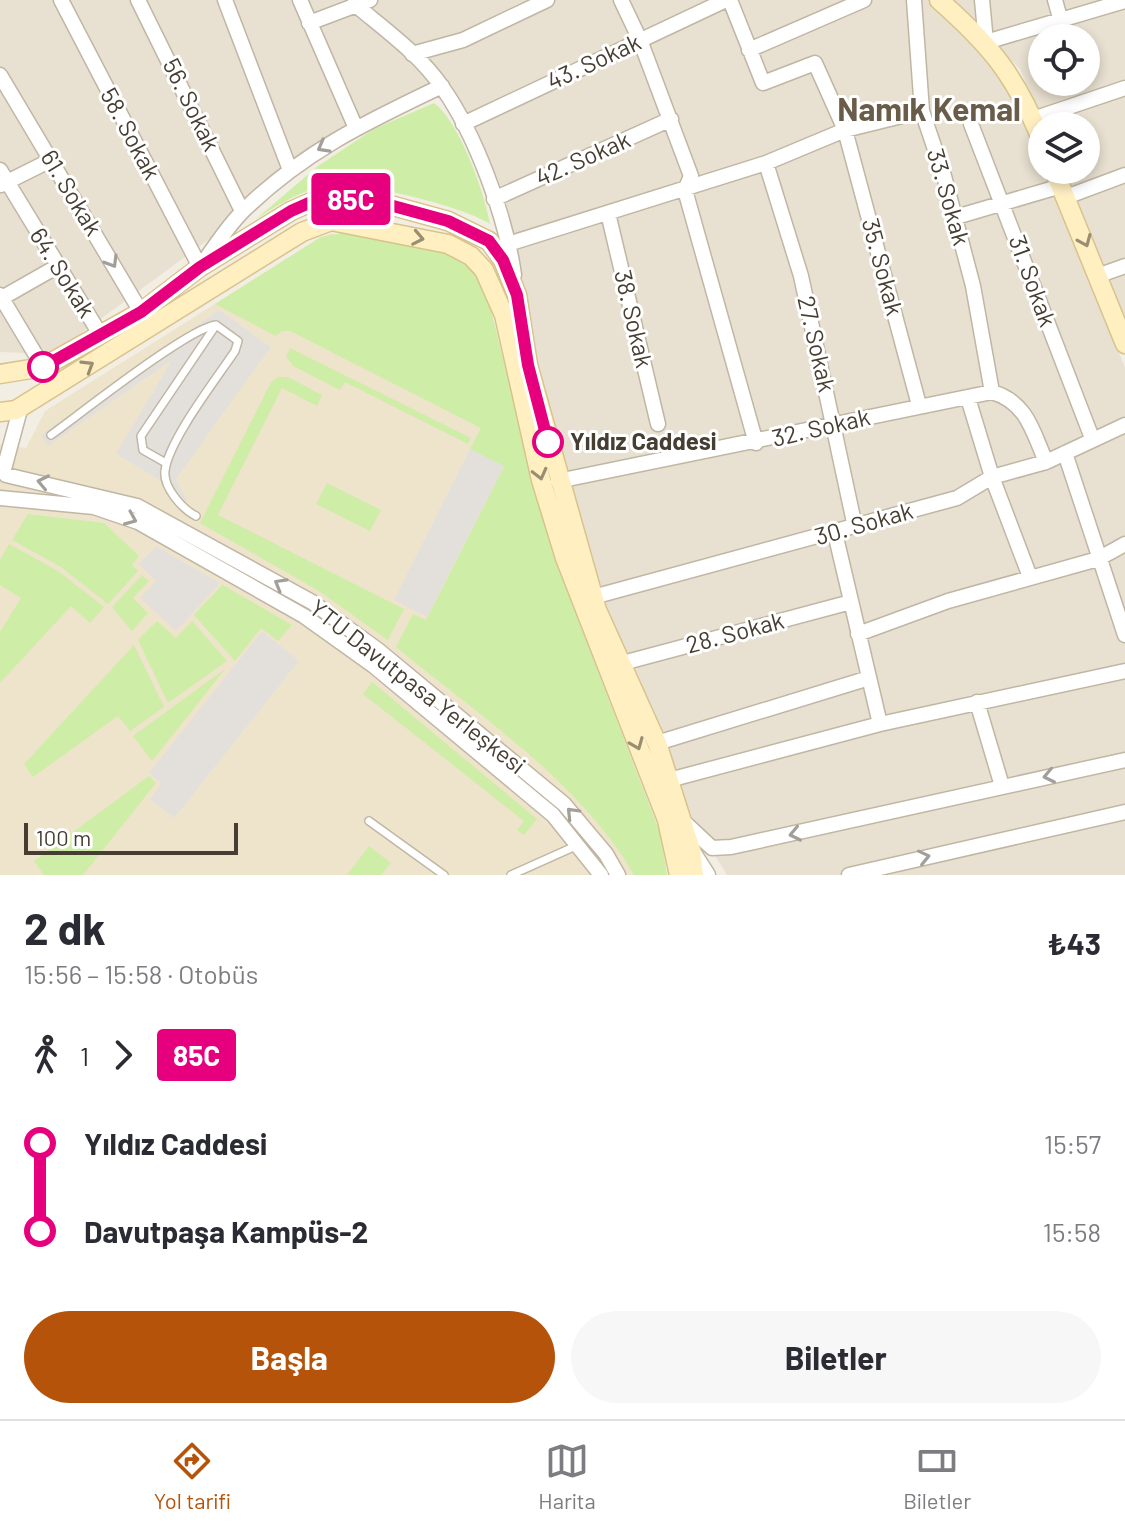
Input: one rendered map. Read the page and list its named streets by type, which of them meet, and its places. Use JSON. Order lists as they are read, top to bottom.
{
  "streets": {
    "street": [
      "43. Sokak",
      "56. Sokak",
      "58. Sokak",
      "42. Sokak",
      "61. Sokak",
      "33. Sokak",
      "35. Sokak",
      "64. Sokak",
      "31. Sokak",
      "38. Sokak",
      "27. Sokak",
      "32. Sokak",
      "30. Sokak",
      "28. Sokak",
      "YTU Davutpasa Yerleşkesi"
    ]
  },
  "crossings": [
    ["33. Sokak", "32. Sokak"],
    ["35. Sokak", "32. Sokak"],
    ["31. Sokak", "30. Sokak"],
    ["27. Sokak", "32. Sokak"],
    ["27. Sokak", "30. Sokak"]
  ],
  "districts": ["Namık Kemal"],
  "places": ["Yıldız Caddesi"],
  "lines": ["bus line 85C"],
  "scale_bar": "100 m",
  "page": {
    "on_map": "85C",
    "scale": "100 m",
    "heading": ["2 dk", "15:56 – 15:58 · Otobüs", "₺43"],
    "legs": ["1", "85C"],
    "list": [
      {
        "name": "Yıldız Caddesi",
        "value": "15:57"
      },
      {
        "name": "Davutpaşa Kampüs-2",
        "value": "15:58"
      }
    ],
    "buttons": ["Başla", "Biletler"],
    "tabs": ["Yol tarifi", "Harita", "Biletler"]
  }
}
